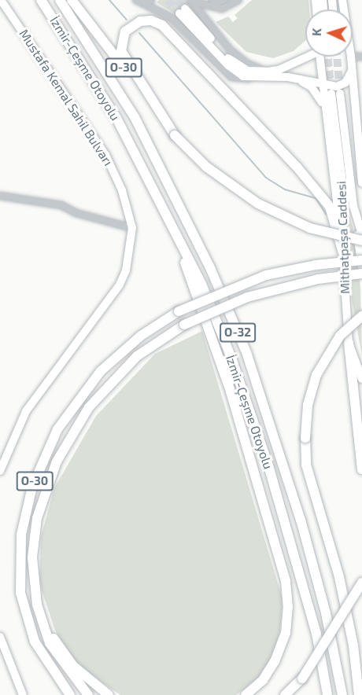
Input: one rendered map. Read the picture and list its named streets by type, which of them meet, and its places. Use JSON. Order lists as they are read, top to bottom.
{
  "streets": {
    "highway": ["O-30", "İzmir-Çeşme Otoyolu", "O-32"],
    "main road": ["Mustafa Kemal Sahil Bulvarı", "Mithatpaşa Caddesi"]
  },
  "north": "left"
}
